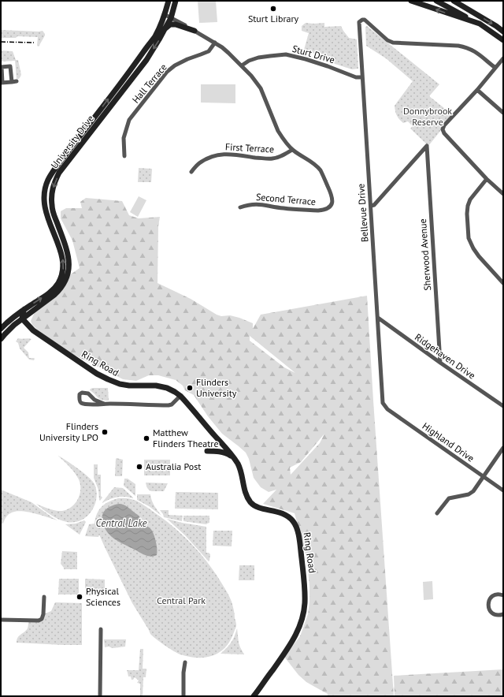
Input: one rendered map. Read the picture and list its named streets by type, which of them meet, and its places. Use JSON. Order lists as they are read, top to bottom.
{
  "streets": {
    "street": [
      "Sturt Drive",
      "Hall Terrace",
      "University Drive",
      "First Terrace",
      "Second Terrace",
      "Bellevue Drive",
      "Sherwood Avenue",
      "Ridgehaven Drive",
      "Ring Road",
      "Highland Drive"
    ]
  },
  "crossings": [
    ["Sturt Drive", "Bellevue Drive"],
    ["University Drive", "Ring Road"],
    ["First Terrace", "Second Terrace"],
    ["Bellevue Drive", "Sherwood Avenue"],
    ["Bellevue Drive", "Ridgehaven Drive"],
    ["Bellevue Drive", "Highland Drive"],
    ["Sherwood Avenue", "Ridgehaven Drive"]
  ],
  "water": ["Central Lake"],
  "parks": ["Donnybrook Reserve", "Central Park"],
  "places": [
    "Sturt Library",
    "Flinders University",
    "Flinders University LPO",
    "Matthew Flinders Theatre",
    "Australia Post",
    "Physical Sciences"
  ]
}
